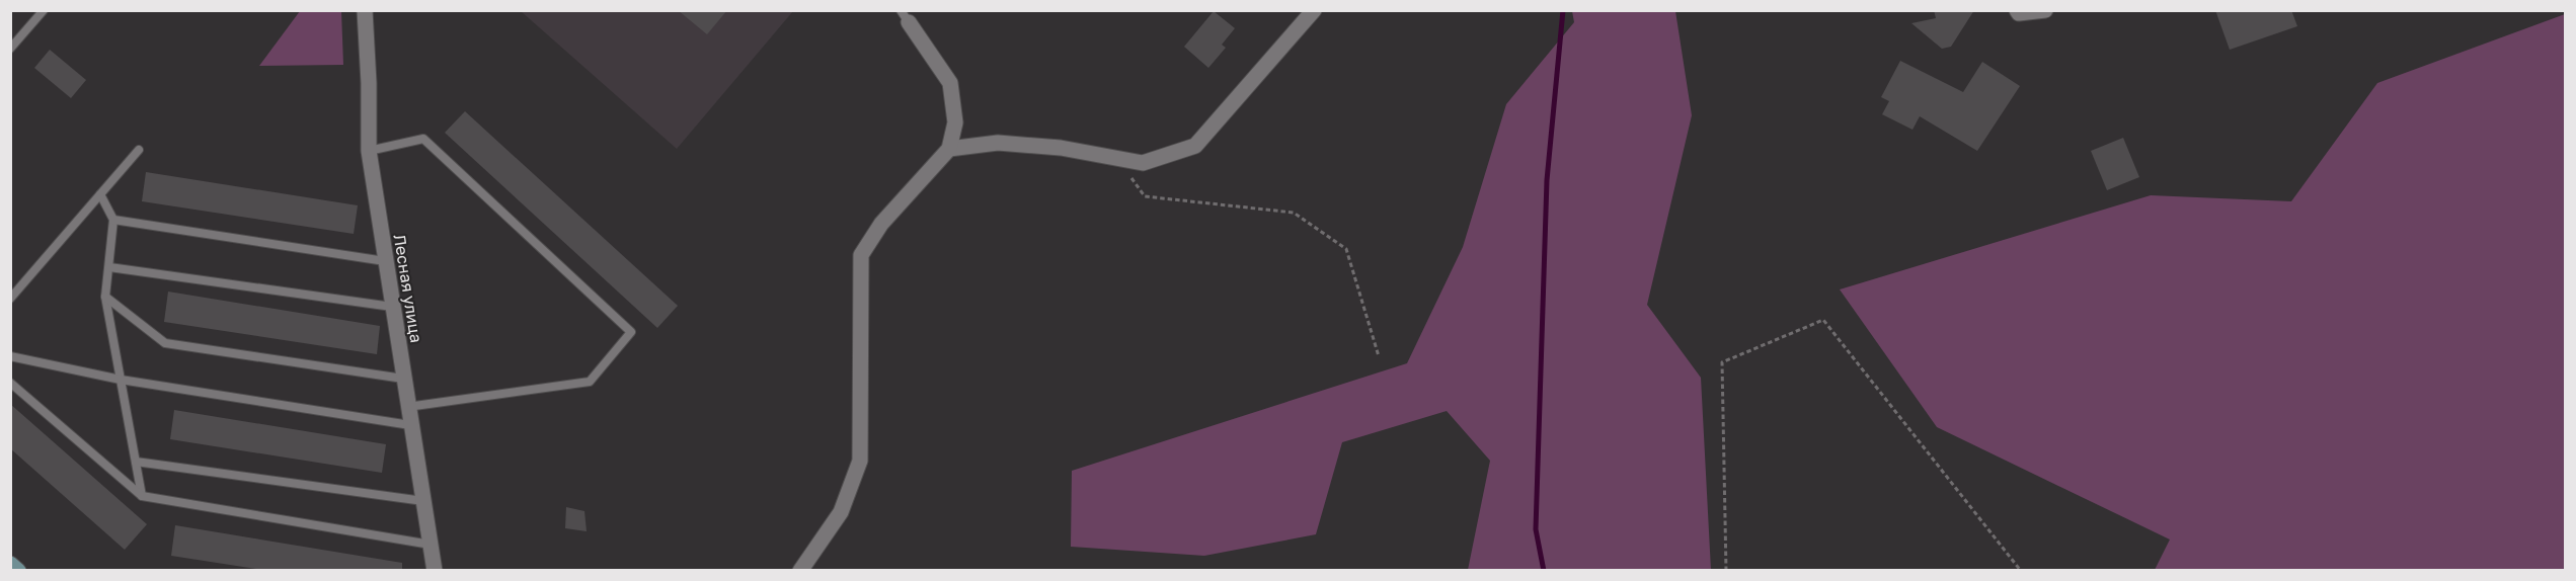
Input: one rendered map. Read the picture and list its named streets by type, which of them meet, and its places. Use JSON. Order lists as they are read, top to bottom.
{
  "streets": {
    "street": ["Лесная улица"]
  }
}
